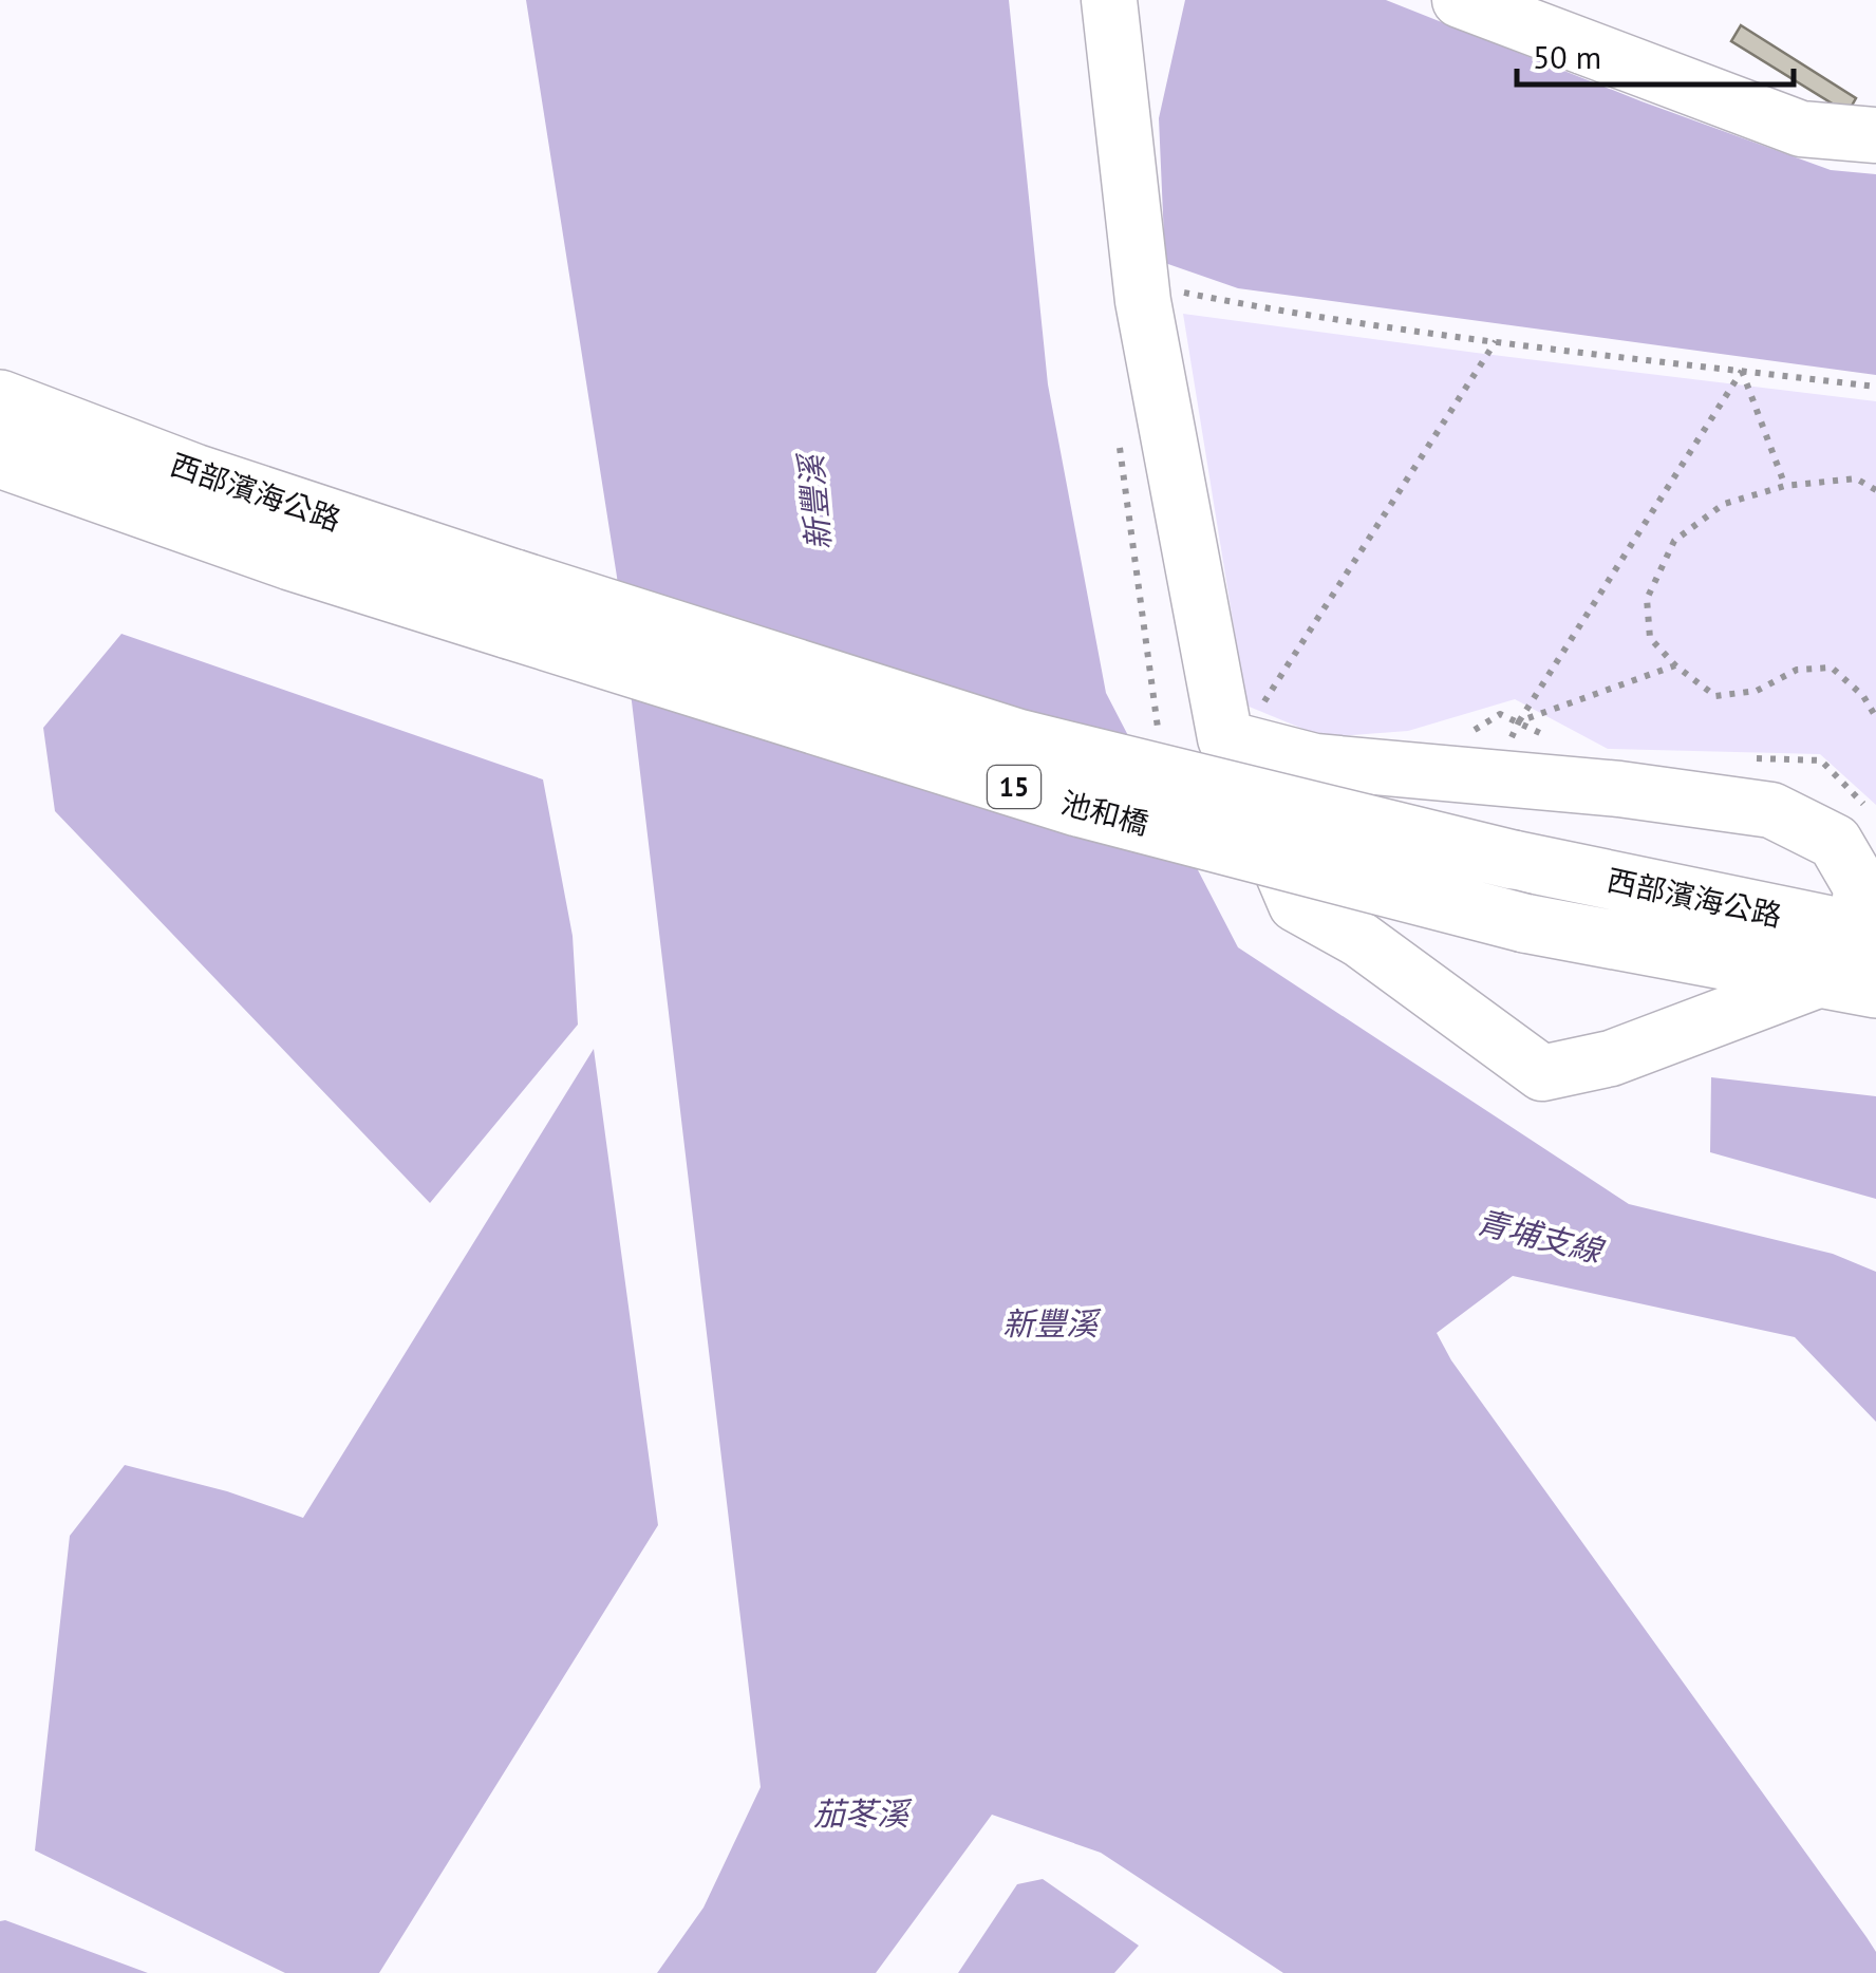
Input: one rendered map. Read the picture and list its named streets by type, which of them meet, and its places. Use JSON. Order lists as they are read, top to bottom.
{
  "streets": {
    "main road": ["西部濱海公路", "15", "池和橋"]
  },
  "crossings": [
    ["西部濱海公路", "池和橋"]
  ],
  "water": ["新豐溪", "青埔支線", "茄苳溪"],
  "scale_bar": "50 m"
}
